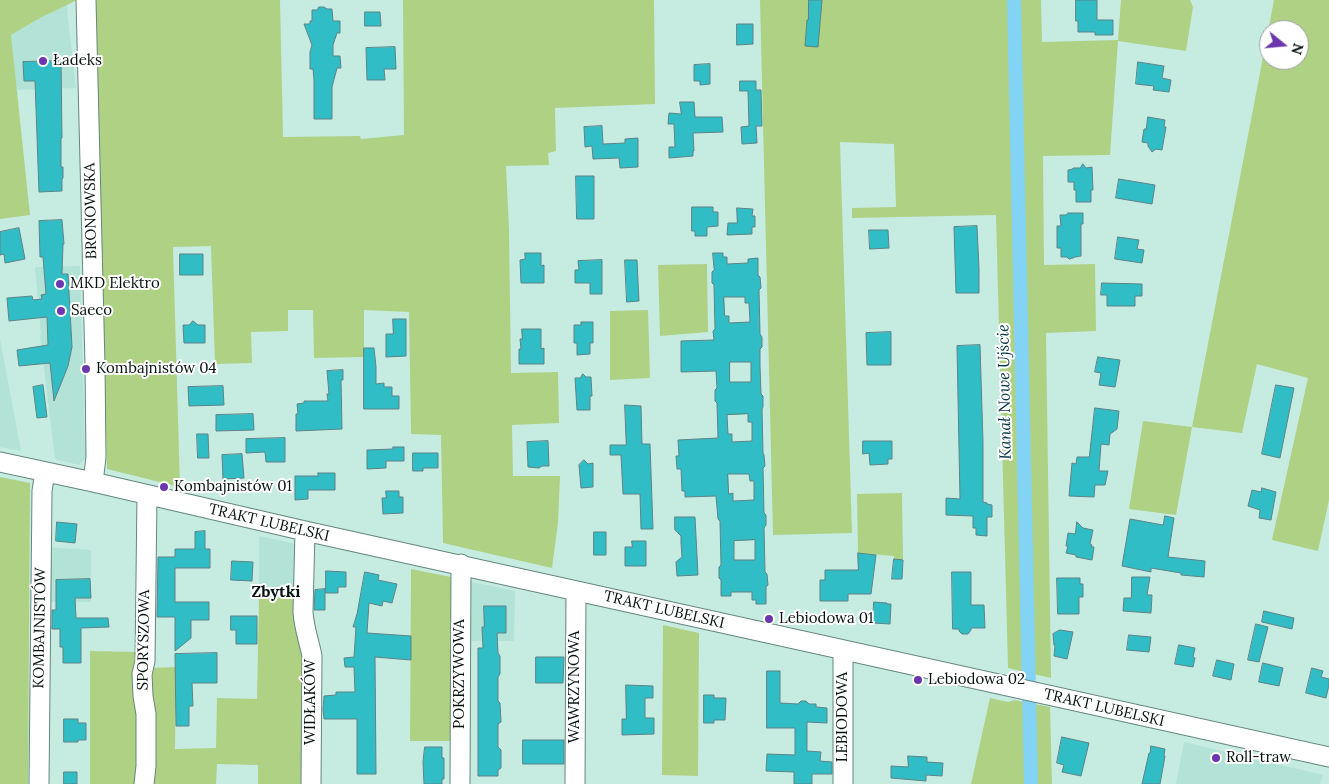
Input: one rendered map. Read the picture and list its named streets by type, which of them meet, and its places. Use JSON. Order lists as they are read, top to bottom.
{
  "streets": {
    "street": [
      "BRONOWSKA",
      "TRAKT LUBELSKI",
      "KOMBAJNISTÓW",
      "SPORYSZOWA",
      "POKRZYWOWA",
      "WAWRZYNOWA",
      "WIDŁAKÓW",
      "LEBIODOWA"
    ]
  },
  "crossings": [
    ["BRONOWSKA", "TRAKT LUBELSKI"],
    ["TRAKT LUBELSKI", "KOMBAJNISTÓW"],
    ["TRAKT LUBELSKI", "SPORYSZOWA"],
    ["TRAKT LUBELSKI", "POKRZYWOWA"],
    ["TRAKT LUBELSKI", "WAWRZYNOWA"],
    ["TRAKT LUBELSKI", "WIDŁAKÓW"],
    ["TRAKT LUBELSKI", "LEBIODOWA"]
  ],
  "districts": ["Zbytki"],
  "water": ["Kanał Nowe Ujście"],
  "places": [
    "Ładeks",
    "MKD Elektro",
    "Saeco",
    "Kombajnistów 04",
    "Kombajnistów 01",
    "Lebiodowa 01",
    "Lebiodowa 02",
    "Roll-traw"
  ],
  "north": "right"
}
